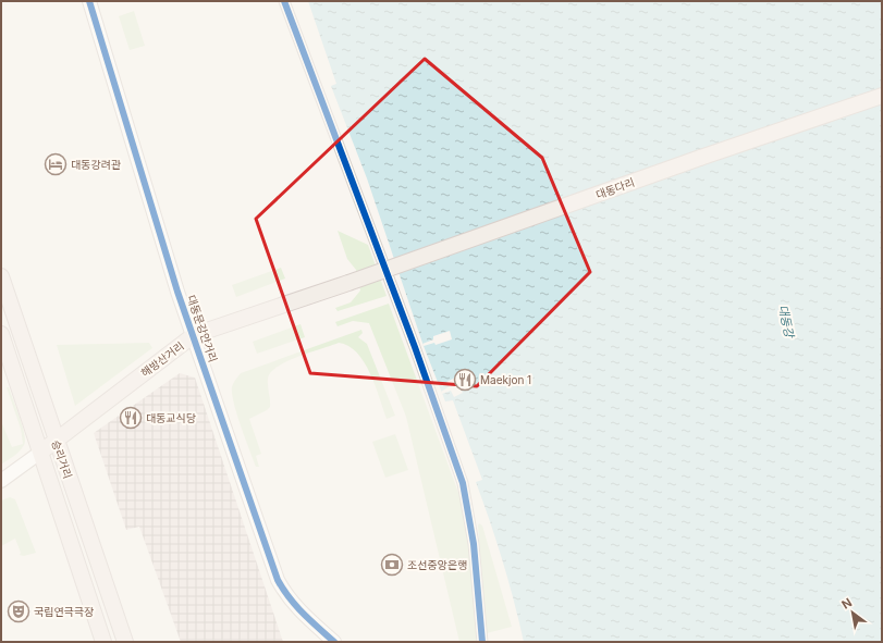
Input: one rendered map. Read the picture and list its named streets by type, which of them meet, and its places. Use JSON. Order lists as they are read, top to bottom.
{
  "streets": {
    "main road": ["대동다리", "해방산거리", "승리거리"],
    "street": ["대동문강안거리"]
  },
  "crossings": [
    ["대동다리", "해방산거리"],
    ["대동문강안거리", "해방산거리"],
    ["해방산거리", "승리거리"]
  ],
  "water": ["대동강"],
  "places": {
    "hotel": ["대동강려관"],
    "restaurant": ["Maekjon 1", "대동교식당"],
    "bank": ["조선중앙은행"],
    "theatre": ["국립연극극장"]
  },
  "north": "top left"
}
